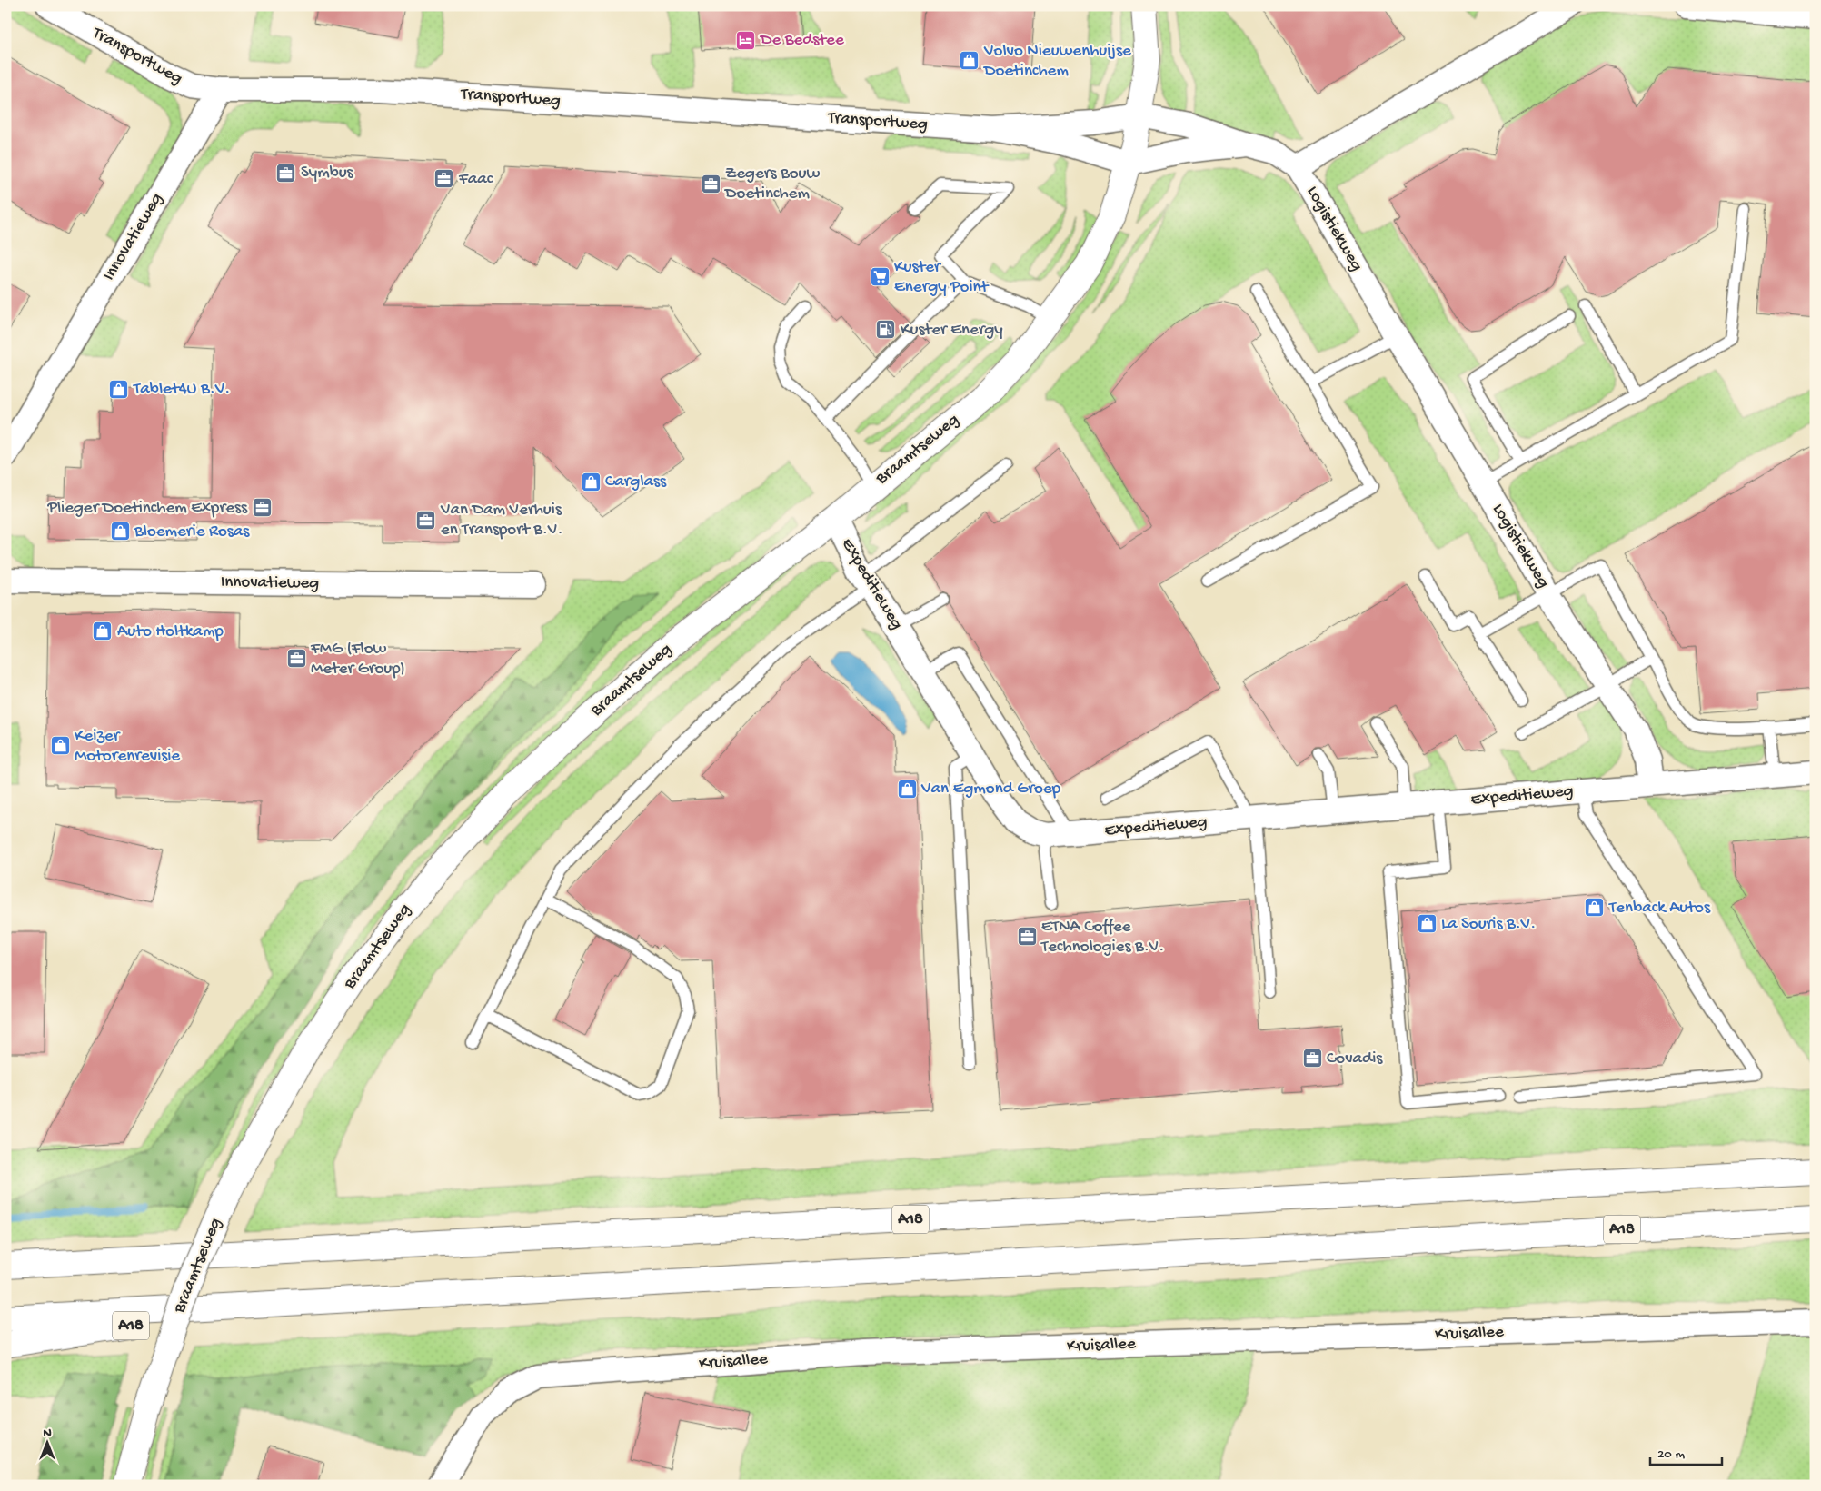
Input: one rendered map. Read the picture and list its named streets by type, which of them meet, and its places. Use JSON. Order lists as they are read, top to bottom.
{
  "streets": {
    "main road": ["Braamtseweg", "A18"],
    "street": [
      "Transportweg",
      "Logistiekweg",
      "Innovatieweg",
      "Expeditieweg",
      "Kruisallee"
    ]
  },
  "crossings": [
    ["Transportweg", "Logistiekweg"],
    ["Transportweg", "Innovatieweg"],
    ["Transportweg", "Braamtseweg"],
    ["Logistiekweg", "Braamtseweg"],
    ["Logistiekweg", "Expeditieweg"],
    ["Braamtseweg", "Expeditieweg"]
  ],
  "places": {
    "hotel": ["De Bedstee"],
    "shop": [
      "Volvo Nieuwenhuijse Doetinchem",
      "Tablet4U B.V.",
      "Carglass",
      "Bloemerie Rosas",
      "Auto Holtkamp",
      "Keizer Motorenrevisie",
      "Van Egmond Groep",
      "Tenback Autos",
      "La Souris B.V."
    ],
    "office": [
      "Symbus",
      "Faac",
      "Zegers Bouw Doetinchem",
      "Plieger Doetinchem Express",
      "Van Dam Verhuis en Transport B.V.",
      "FMG (Flow Meter Group)",
      "ETNA Coffee Technologies B.V.",
      "Covadis"
    ],
    "supermarket": ["Kuster Energy Point"],
    "fuel station": ["Kuster Energy"]
  },
  "scale_bar": "20 m",
  "north": "top"
}
